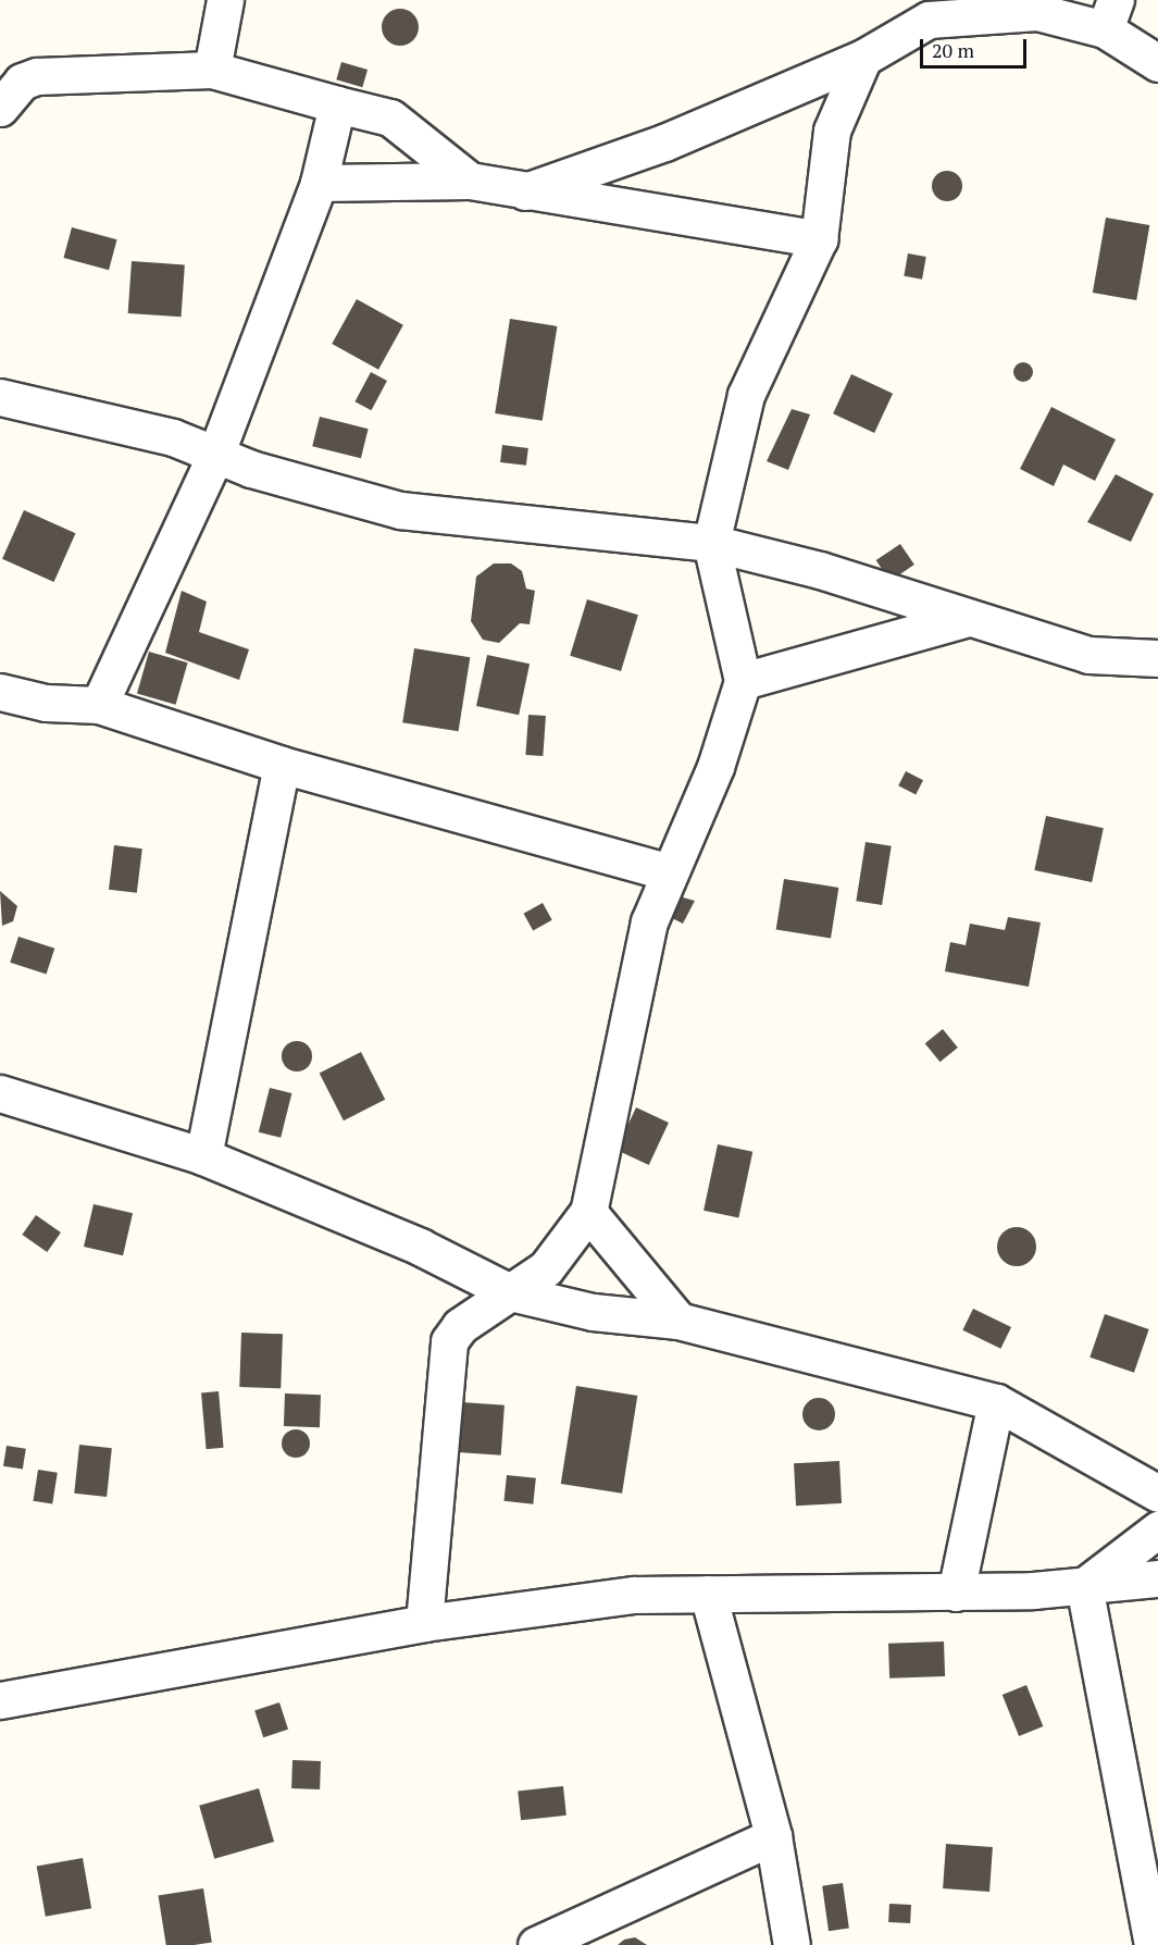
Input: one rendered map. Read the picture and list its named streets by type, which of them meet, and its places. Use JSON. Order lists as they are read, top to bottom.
{
  "scale_bar": "20 m"
}
